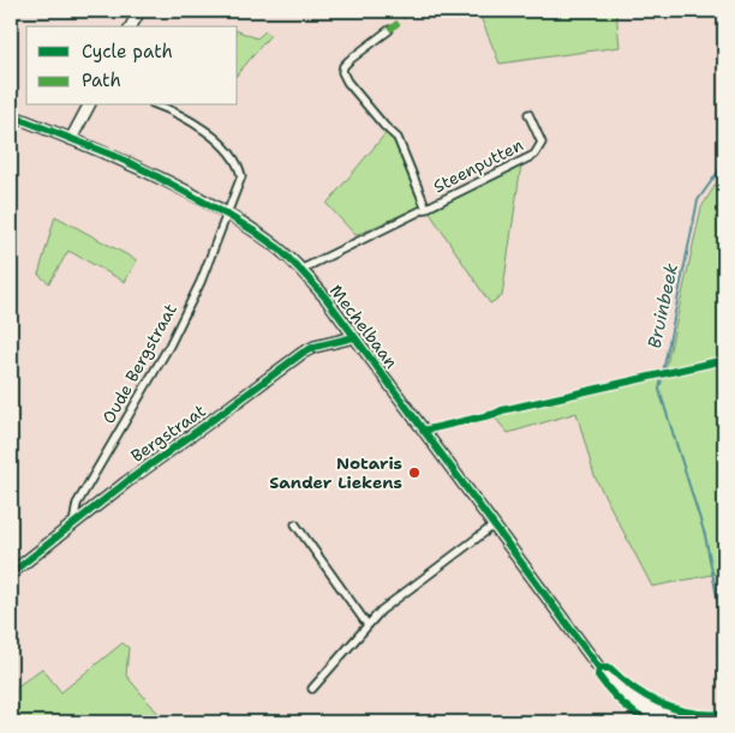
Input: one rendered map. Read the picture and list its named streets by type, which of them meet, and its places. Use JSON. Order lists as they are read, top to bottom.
{
  "streets": {
    "street": [
      "Steenputten",
      "Mechelbaan",
      "Oude Bergstraat",
      "Bergstraat"
    ]
  },
  "crossings": [
    ["Steenputten", "Mechelbaan"],
    ["Mechelbaan", "Oude Bergstraat"],
    ["Mechelbaan", "Bergstraat"],
    ["Oude Bergstraat", "Bergstraat"]
  ],
  "water": ["Bruinbeek"],
  "places": ["Notaris Sander Liekens"],
  "legend": ["Cycle path", "Path"]
}
